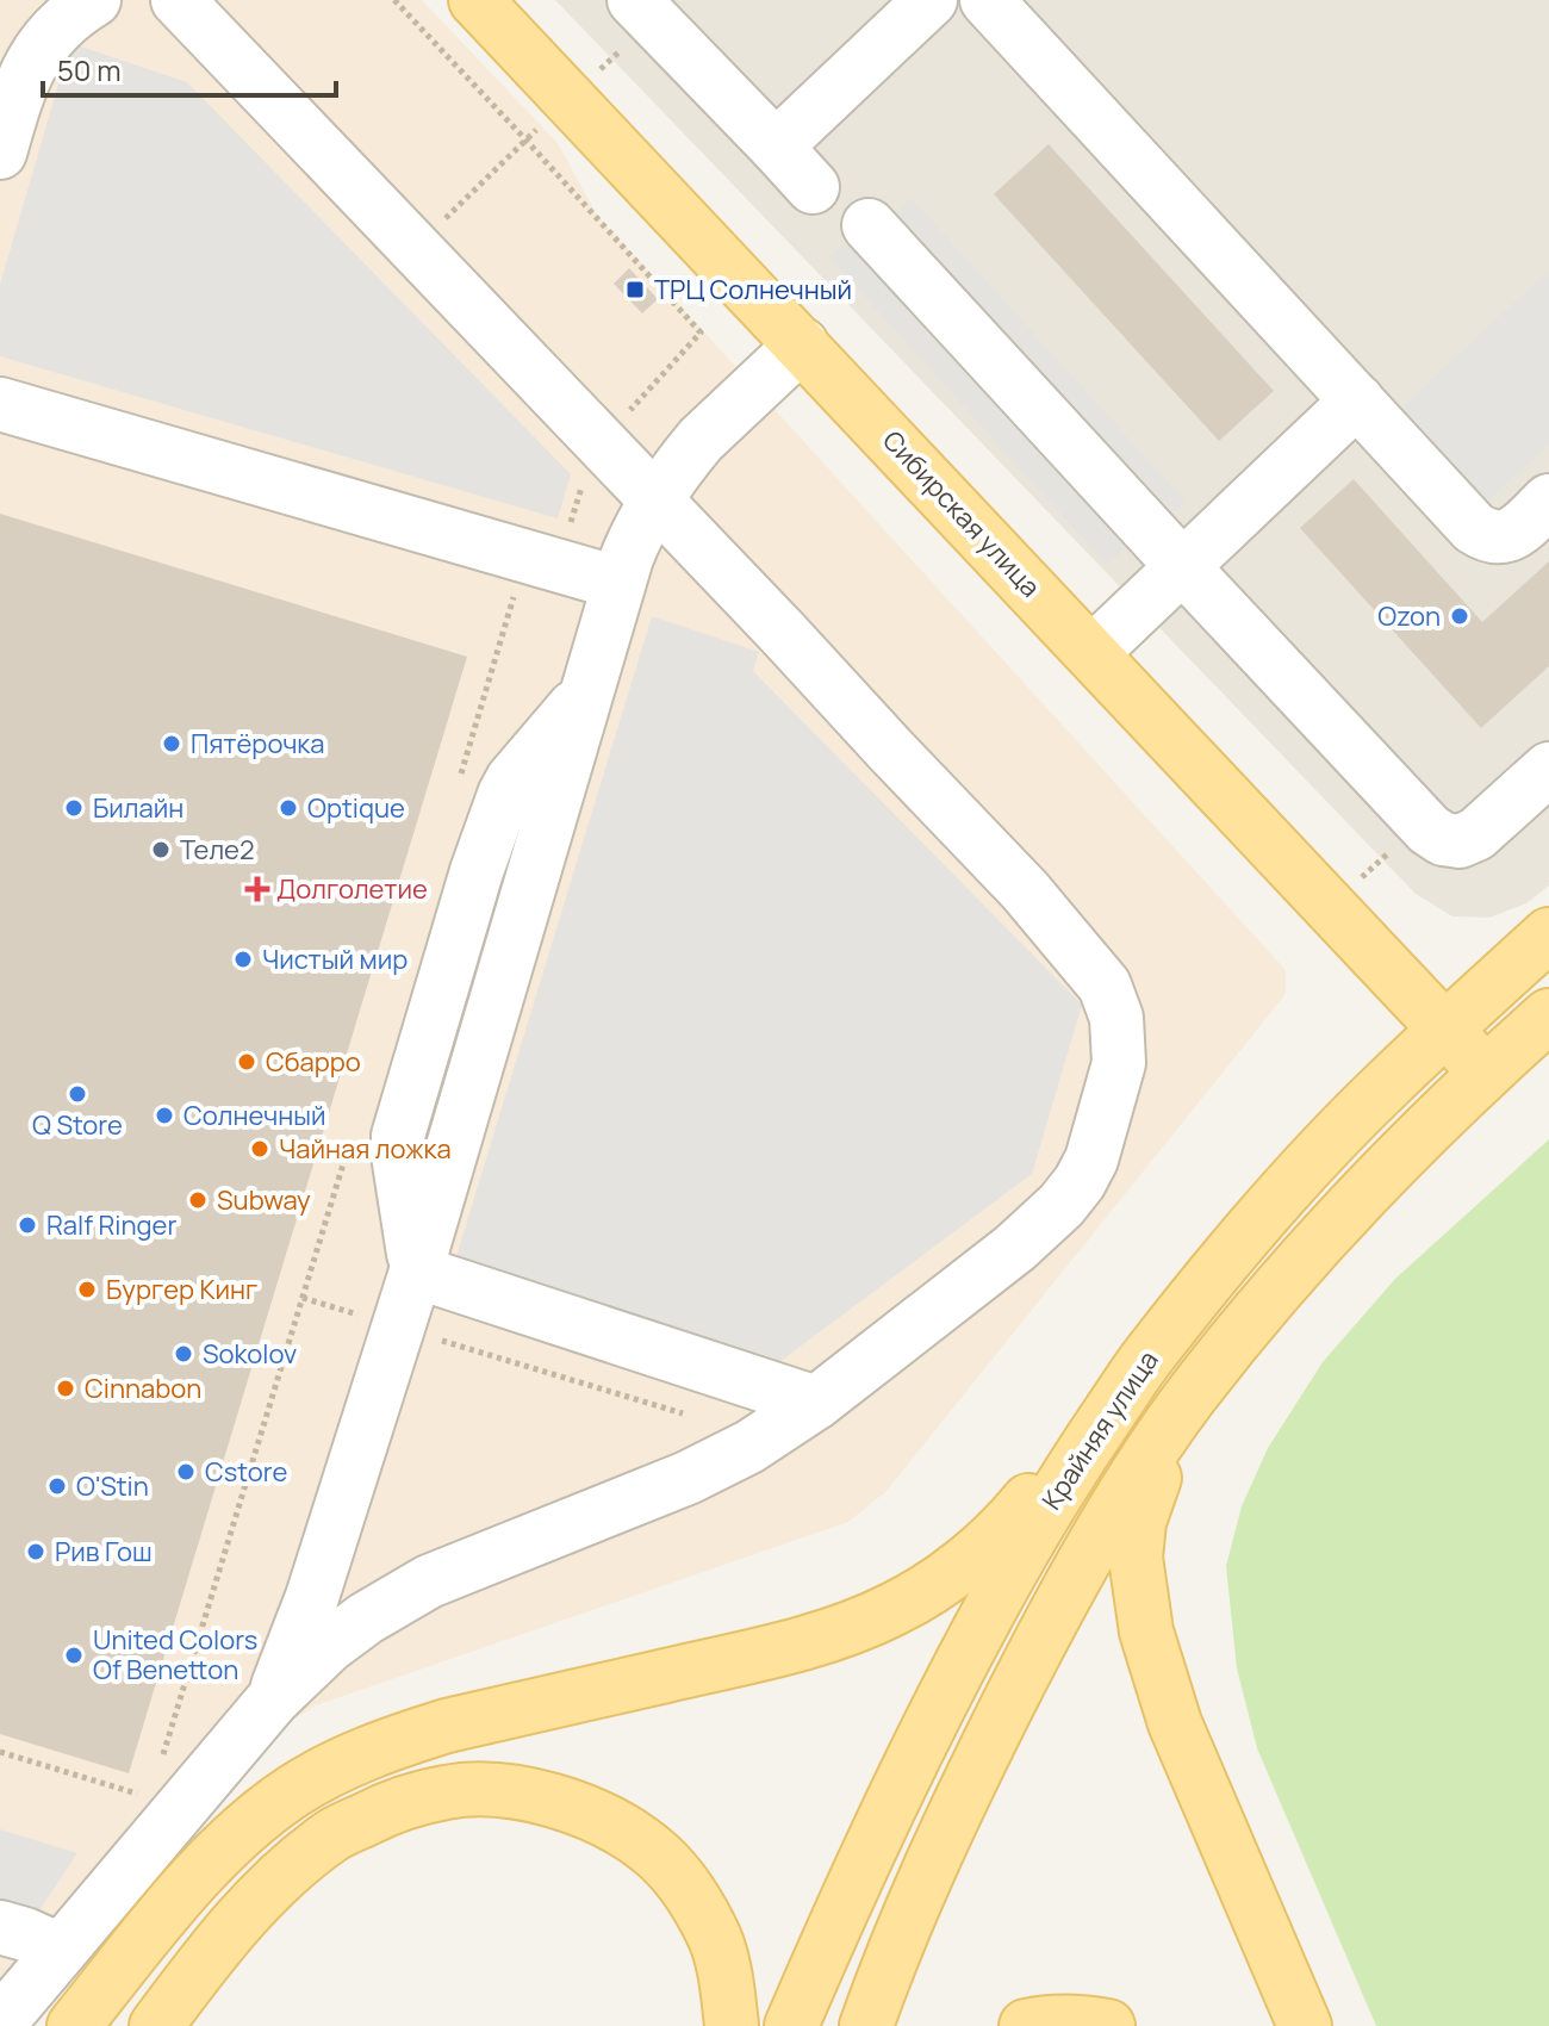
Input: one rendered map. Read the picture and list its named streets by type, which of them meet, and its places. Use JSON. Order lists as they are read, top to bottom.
{
  "streets": {
    "main road": ["Сибирская улица", "Крайняя улица"]
  },
  "crossings": [
    ["Сибирская улица", "Крайняя улица"]
  ],
  "places": {
    "transit": ["ТРЦ Солнечный"],
    "other": [
      "Ozon",
      "Пятёрочка",
      "Билайн",
      "Optique",
      "Теле2",
      "Чистый мир",
      "Сбарро",
      "Q Store",
      "Солнечный",
      "Чайная ложка",
      "Subway",
      "Ralf Ringer",
      "Бургер Кинг",
      "Sokolov",
      "Cinnabon",
      "Cstore",
      "O'Stin",
      "Рив Гош",
      "United Colors Of Benetton"
    ],
    "health": ["Долголетие"]
  },
  "scale_bar": "50 m"
}
